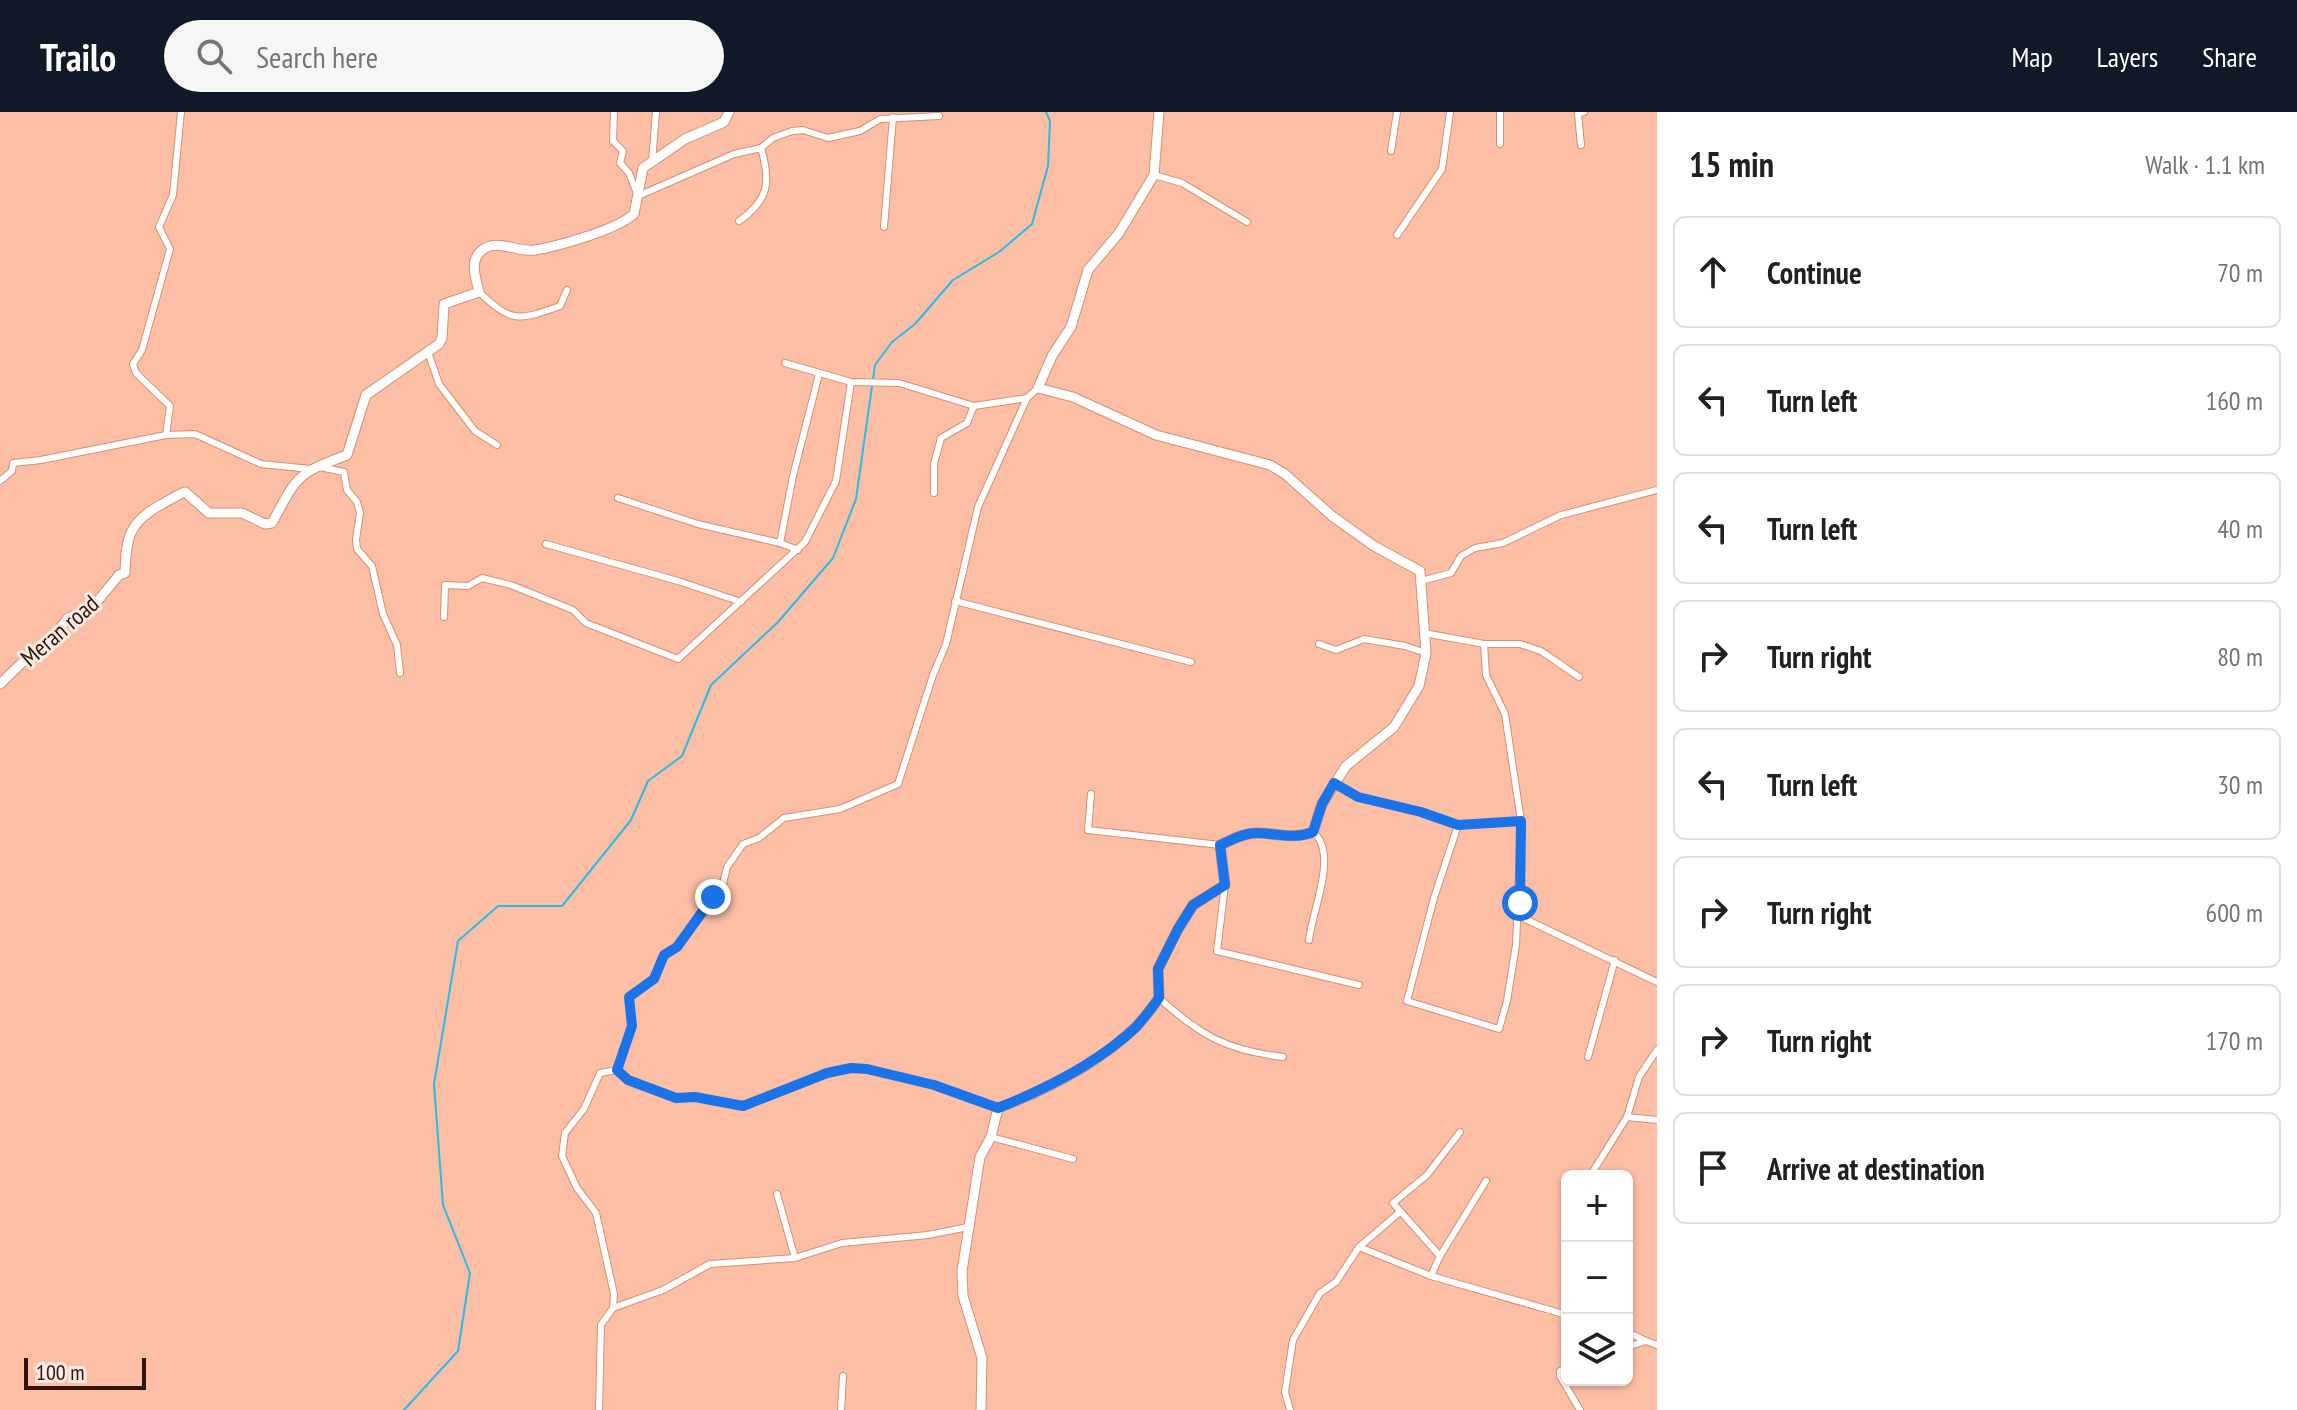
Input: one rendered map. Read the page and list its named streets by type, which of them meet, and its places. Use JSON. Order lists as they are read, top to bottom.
{
  "streets": {
    "street": ["Meran road"]
  },
  "scale_bar": "100 m",
  "page": {
    "header": "Trailo",
    "search": "Search here",
    "nav": ["Map", "Layers", "Share"],
    "heading": ["15 min", "Walk · 1.1 km"],
    "list": [
      ["Continue", "70 m"],
      ["Turn left", "160 m"],
      ["Turn left", "40 m"],
      ["Turn right", "80 m"],
      ["Turn left", "30 m"],
      ["Turn right", "600 m"],
      ["Turn right", "170 m"],
      "Arrive at destination"
    ],
    "map_buttons": ["+", "−"],
    "scale": "100 m"
  }
}
